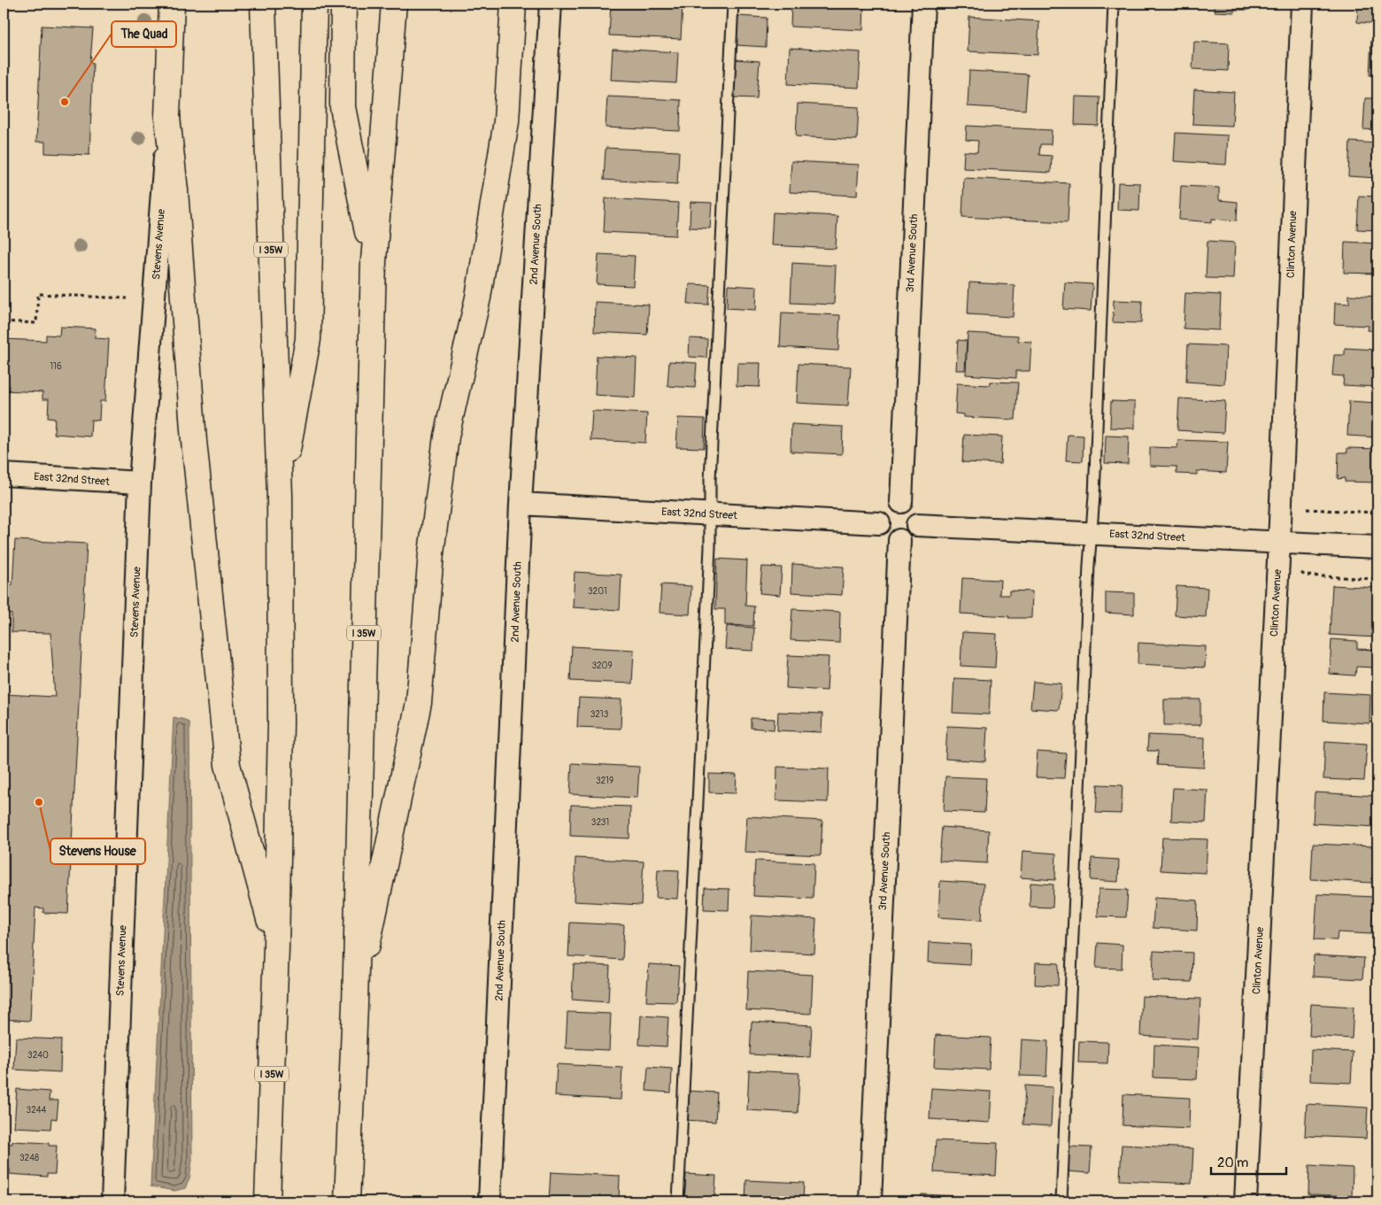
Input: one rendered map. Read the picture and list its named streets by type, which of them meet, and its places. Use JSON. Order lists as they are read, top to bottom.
{
  "streets": {
    "main road": ["Stevens Avenue", "I 35W"],
    "street": [
      "2nd Avenue South",
      "Clinton Avenue",
      "3rd Avenue South",
      "East 32nd Street"
    ]
  },
  "crossings": [
    ["Stevens Avenue", "East 32nd Street"],
    ["2nd Avenue South", "East 32nd Street"],
    ["Clinton Avenue", "East 32nd Street"],
    ["3rd Avenue South", "East 32nd Street"]
  ],
  "places": ["The Quad", "Stevens House"],
  "house_numbers": [
    "116",
    "3201",
    "3209",
    "3213",
    "3219",
    "3231",
    "3240",
    "3244",
    "3248"
  ],
  "scale_bar": "20 m"
}
